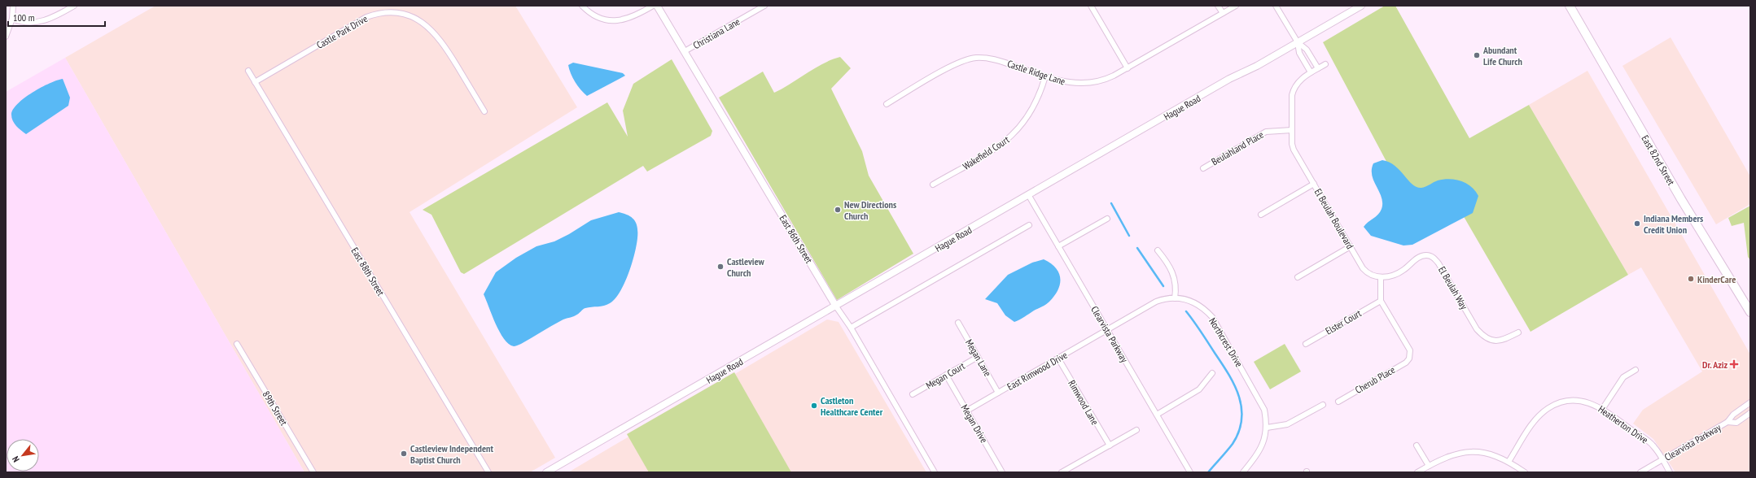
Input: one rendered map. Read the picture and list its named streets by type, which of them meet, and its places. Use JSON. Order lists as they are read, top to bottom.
{
  "streets": {
    "main road": ["East 82nd Street"],
    "street": [
      "Castle Park Drive",
      "Christiana Lane",
      "Castle Ridge Lane",
      "Hague Road",
      "Beulahland Place",
      "Wakefield Court",
      "El Beulah Boulevard",
      "East 86th Street",
      "East 88th Street",
      "El Beulah Way",
      "Elster Court",
      "Clearvista Parkway",
      "Northcrest Drive",
      "Megan Lane",
      "East Rimwood Drive",
      "Megan Court",
      "Cherub Place",
      "Rimwood Lane",
      "89th Street",
      "Megan Drive",
      "Heatherton Drive"
    ]
  },
  "crossings": [
    ["Castle Park Drive", "East 88th Street"],
    ["Christiana Lane", "East 86th Street"],
    ["Castle Ridge Lane", "Wakefield Court"],
    ["Hague Road", "East 86th Street"],
    ["Hague Road", "Clearvista Parkway"],
    ["Beulahland Place", "El Beulah Boulevard"],
    ["El Beulah Boulevard", "El Beulah Way"],
    ["Elster Court", "Cherub Place"],
    ["Clearvista Parkway", "Northcrest Drive"],
    ["Clearvista Parkway", "East Rimwood Drive"],
    ["Clearvista Parkway", "Heatherton Drive"],
    ["Northcrest Drive", "East Rimwood Drive"],
    ["Megan Lane", "East Rimwood Drive"],
    ["Megan Lane", "Megan Court"],
    ["East Rimwood Drive", "Rimwood Lane"],
    ["East Rimwood Drive", "Megan Drive"],
    ["Megan Court", "Megan Drive"]
  ],
  "places": {
    "other": [
      "Abundant Life Church",
      "New Directions Church",
      "Indiana Members Credit Union",
      "Castleview Church",
      "KinderCare",
      "Castleton Healthcare Center",
      "Castleview Independent Baptist Church"
    ],
    "health": ["Dr. Aziz"]
  },
  "scale_bar": "100 m",
  "north": "bottom left"
}
